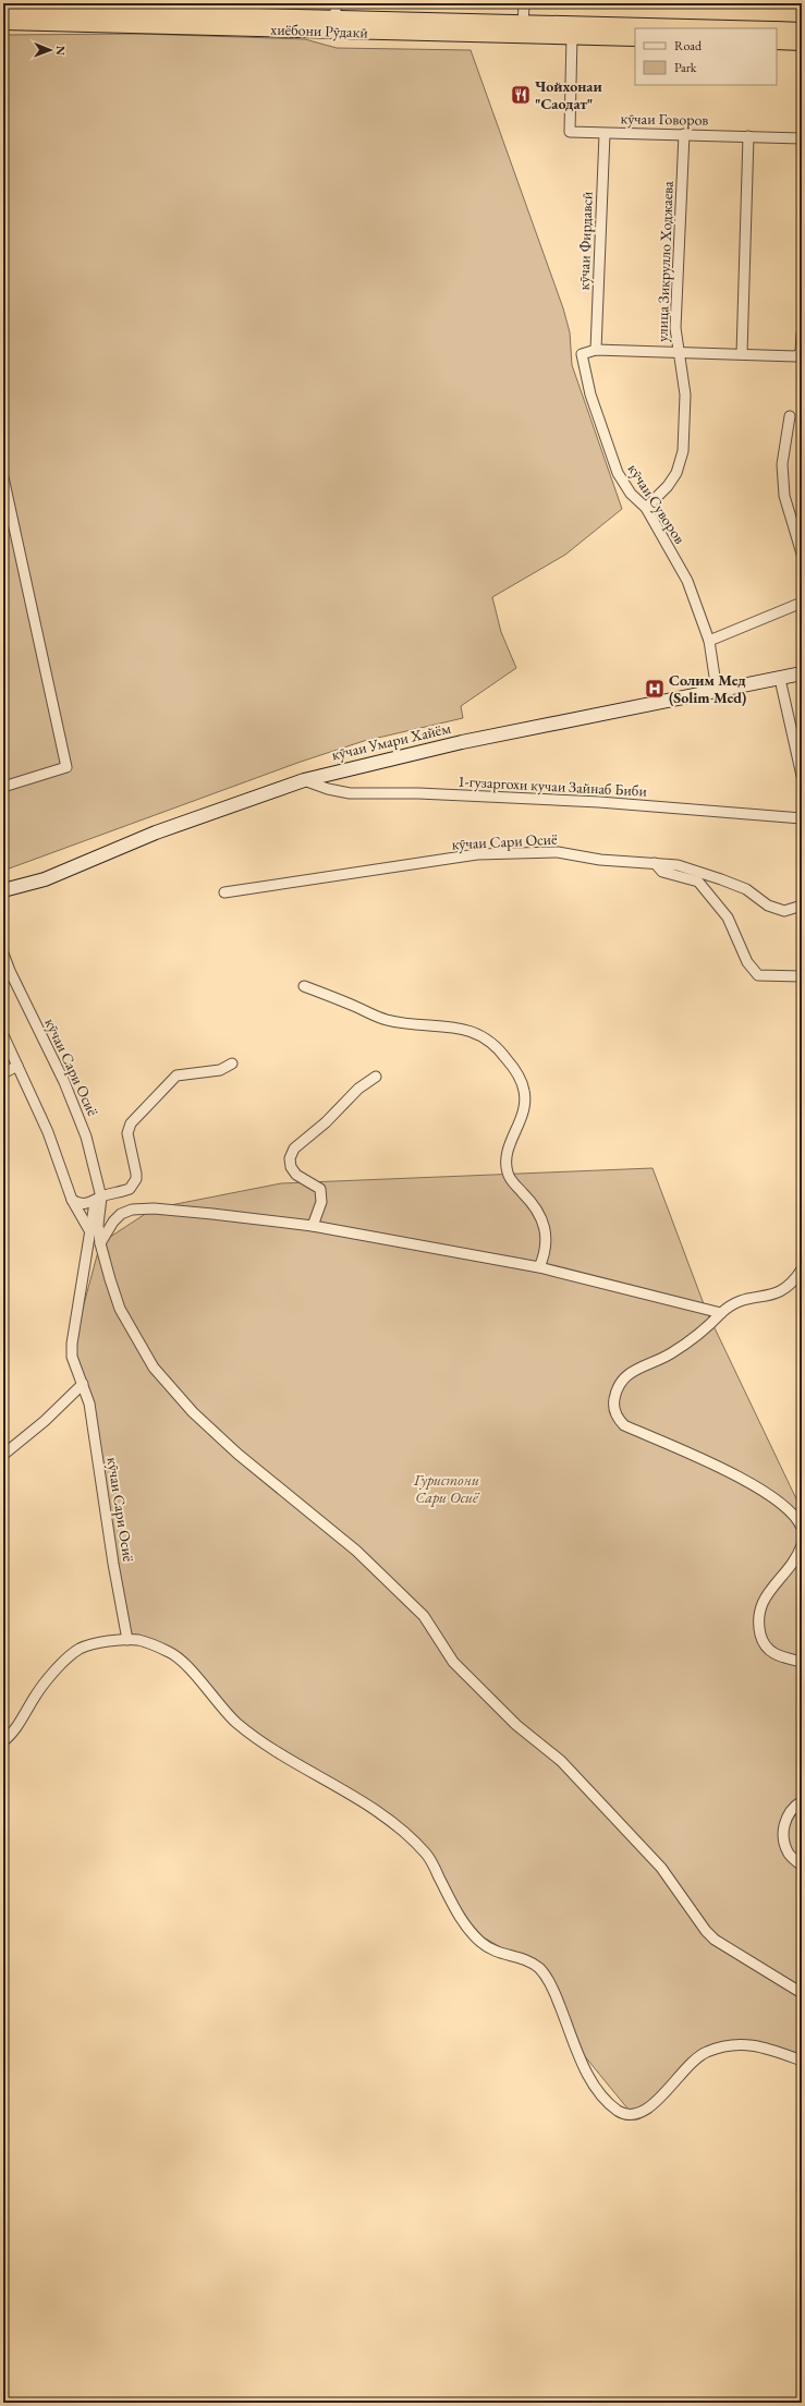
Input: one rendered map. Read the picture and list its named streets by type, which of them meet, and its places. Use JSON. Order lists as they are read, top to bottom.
{
  "streets": {
    "highway": ["хиёбони Рӯдакӣ"],
    "main road": ["кӯчаи Умари Хайём"],
    "street": [
      "кӯчаи Говоров",
      "кӯчаи Фирдавсӣ",
      "улица Зикрулло Ходжаева",
      "кӯчаи Суворов",
      "1-гузаргохи кучаи Зайнаб Биби",
      "кӯчаи Сари Осиё"
    ]
  },
  "crossings": [
    ["хиёбони Рӯдакӣ", "кӯчаи Говоров"],
    ["кӯчаи Говоров", "кӯчаи Фирдавсӣ"],
    ["кӯчаи Говоров", "улица Зикрулло Ходжаева"],
    ["кӯчаи Фирдавсӣ", "кӯчаи Суворов"],
    ["улица Зикрулло Ходжаева", "кӯчаи Суворов"],
    ["кӯчаи Суворов", "кӯчаи Умари Хайём"],
    ["кӯчаи Умари Хайём", "1-гузаргохи кучаи Зайнаб Биби"]
  ],
  "parks": ["Гуристони Сари Осиё"],
  "places": {
    "restaurant": ["Чойхонаи \"Саодат\""],
    "hospital": ["Солим Мед (Solim Med)"]
  },
  "legend": ["Road", "Park"],
  "north": "right"
}
